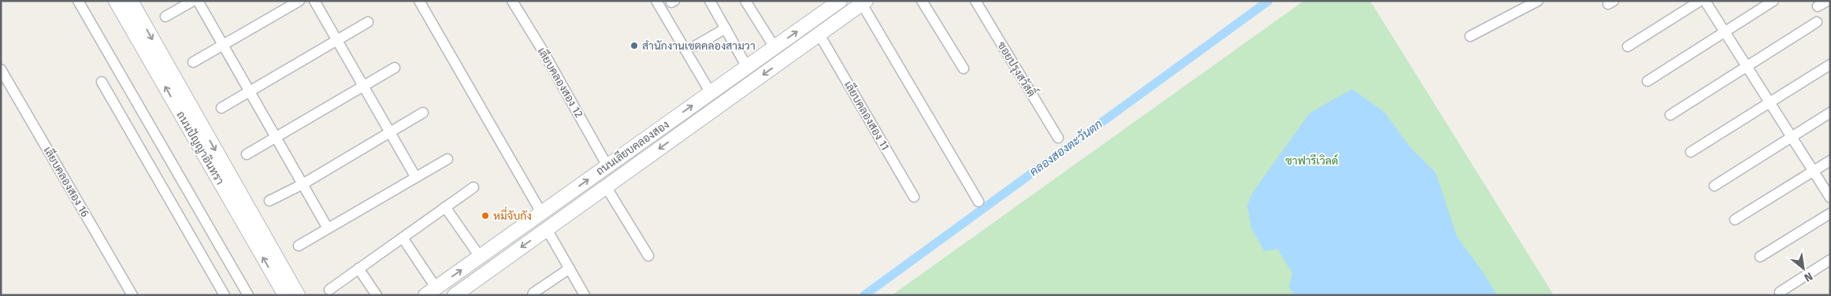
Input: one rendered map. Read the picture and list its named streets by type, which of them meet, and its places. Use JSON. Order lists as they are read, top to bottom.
{
  "streets": {
    "main road": ["ถนนปัญญาอินทรา", "ถนนเลียบคลองสอง"],
    "street": [
      "ซอยปรุงสวัสดิ์",
      "เลียบคลองสอง 12",
      "เลียบคลองสอง 11",
      "เลียบคลองสอง 16"
    ]
  },
  "crossings": [
    ["เลียบคลองสอง 12", "ถนนเลียบคลองสอง"],
    ["เลียบคลองสอง 11", "ถนนเลียบคลองสอง"]
  ],
  "water": ["คลองสองตะวันตก"],
  "parks": ["ซาฟารีเวิลด์"],
  "places": ["สำนักงานเขตคลองสามวา", "หมี่จับกัง"],
  "north": "bottom right"
}
